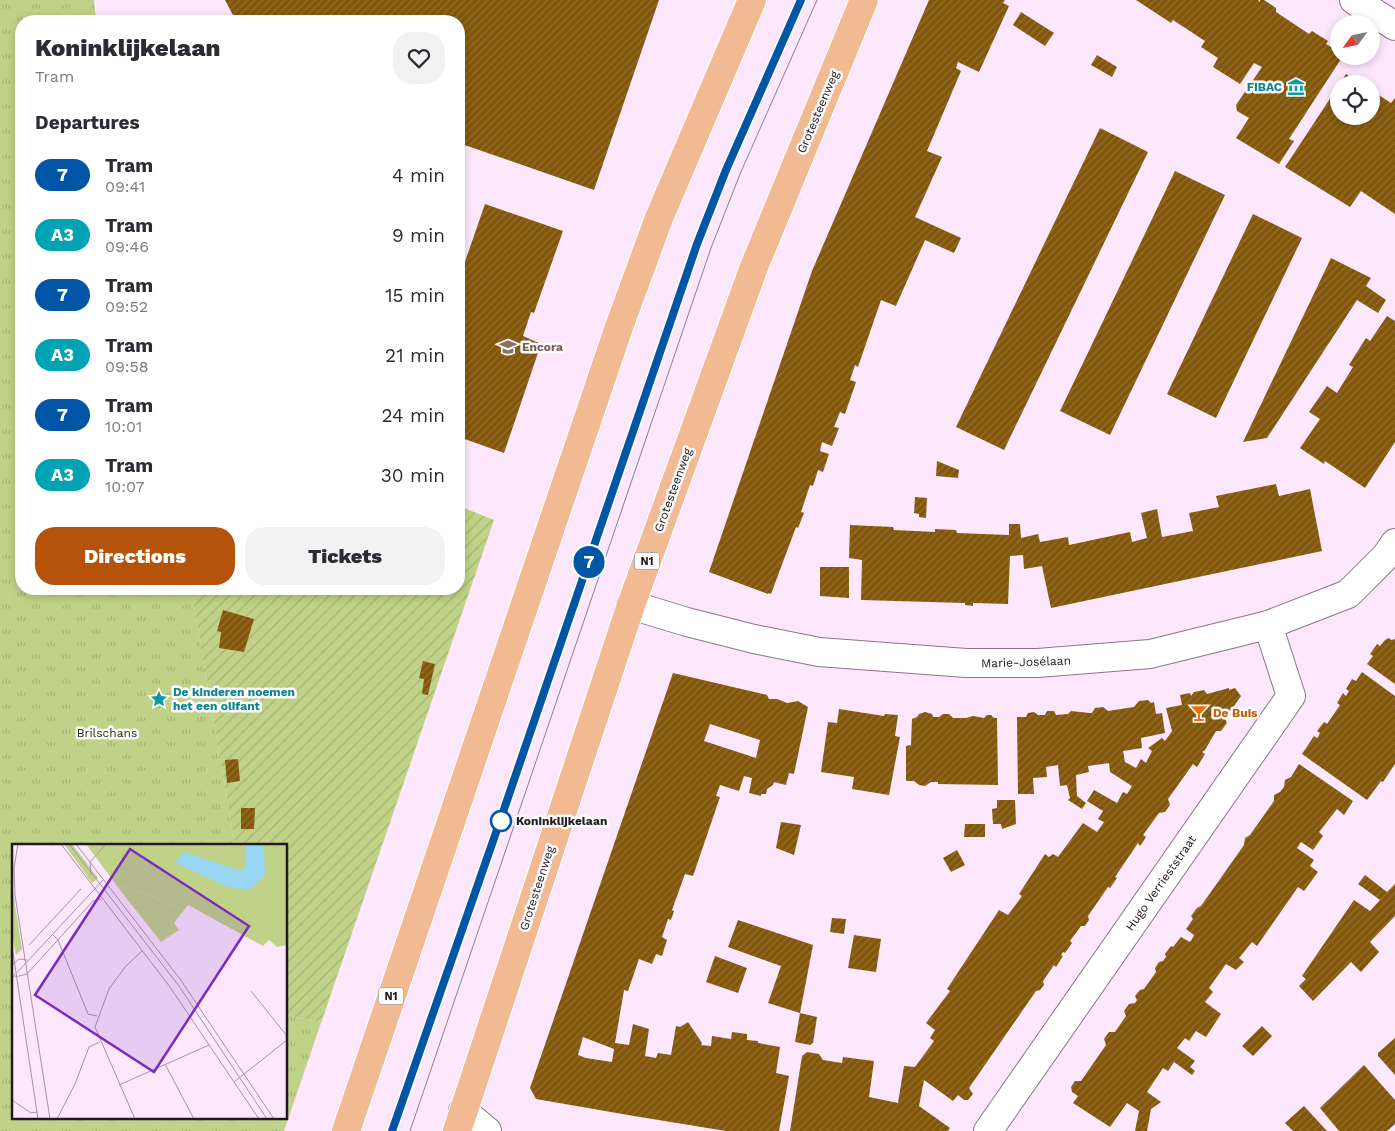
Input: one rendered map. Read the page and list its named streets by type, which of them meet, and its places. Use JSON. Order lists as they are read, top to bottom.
{
  "streets": {
    "main road": ["Grotesteenweg", "N1"],
    "street": ["Marie-Josélaan", "Hugo Verrieststraat"]
  },
  "crossings": [
    ["Grotesteenweg", "Marie-Josélaan"],
    ["Marie-Josélaan", "Hugo Verrieststraat"]
  ],
  "parks": ["Brilschans"],
  "places": {
    "museum": ["FIBAC"],
    "school or university": ["Encora"],
    "place": ["De kinderen noemen het een olifant"],
    "bar": ["De Buis"],
    "other": ["Koninklijkelaan"]
  },
  "lines": ["tram line 7"],
  "north": "bottom left",
  "page": {
    "on_map": "7",
    "heading": [
      ["Koninklijkelaan", "Tram"],
      "Departures"
    ],
    "list": [
      {
        "mark": "7",
        "name": "Tram",
        "note": "09:41",
        "value": "4 min"
      },
      {
        "mark": "A3",
        "name": "Tram",
        "note": "09:46",
        "value": "9 min"
      },
      {
        "mark": "7",
        "name": "Tram",
        "note": "09:52",
        "value": "15 min"
      },
      {
        "mark": "A3",
        "name": "Tram",
        "note": "09:58",
        "value": "21 min"
      },
      {
        "mark": "7",
        "name": "Tram",
        "note": "10:01",
        "value": "24 min"
      },
      {
        "mark": "A3",
        "name": "Tram",
        "note": "10:07",
        "value": "30 min"
      }
    ],
    "buttons": ["Directions", "Tickets"]
  }
}
